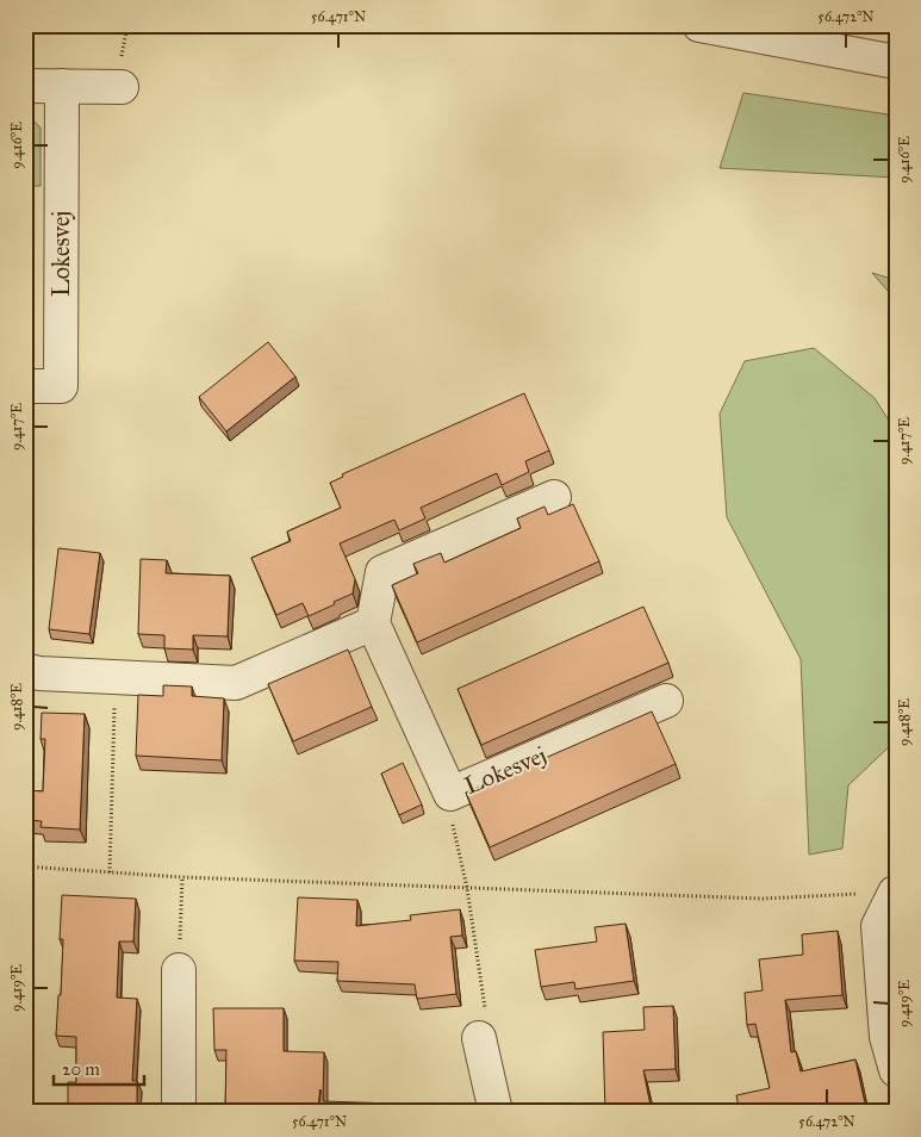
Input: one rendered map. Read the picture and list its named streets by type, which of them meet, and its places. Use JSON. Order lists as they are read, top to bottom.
{
  "streets": {
    "street": ["Lokesvej"]
  },
  "scale_bar": "20 m",
  "coordinates": [
    "56.471°N",
    "56.472°N",
    "9.416°E",
    "9.417°E",
    "9.418°E",
    "9.419°E"
  ]
}
